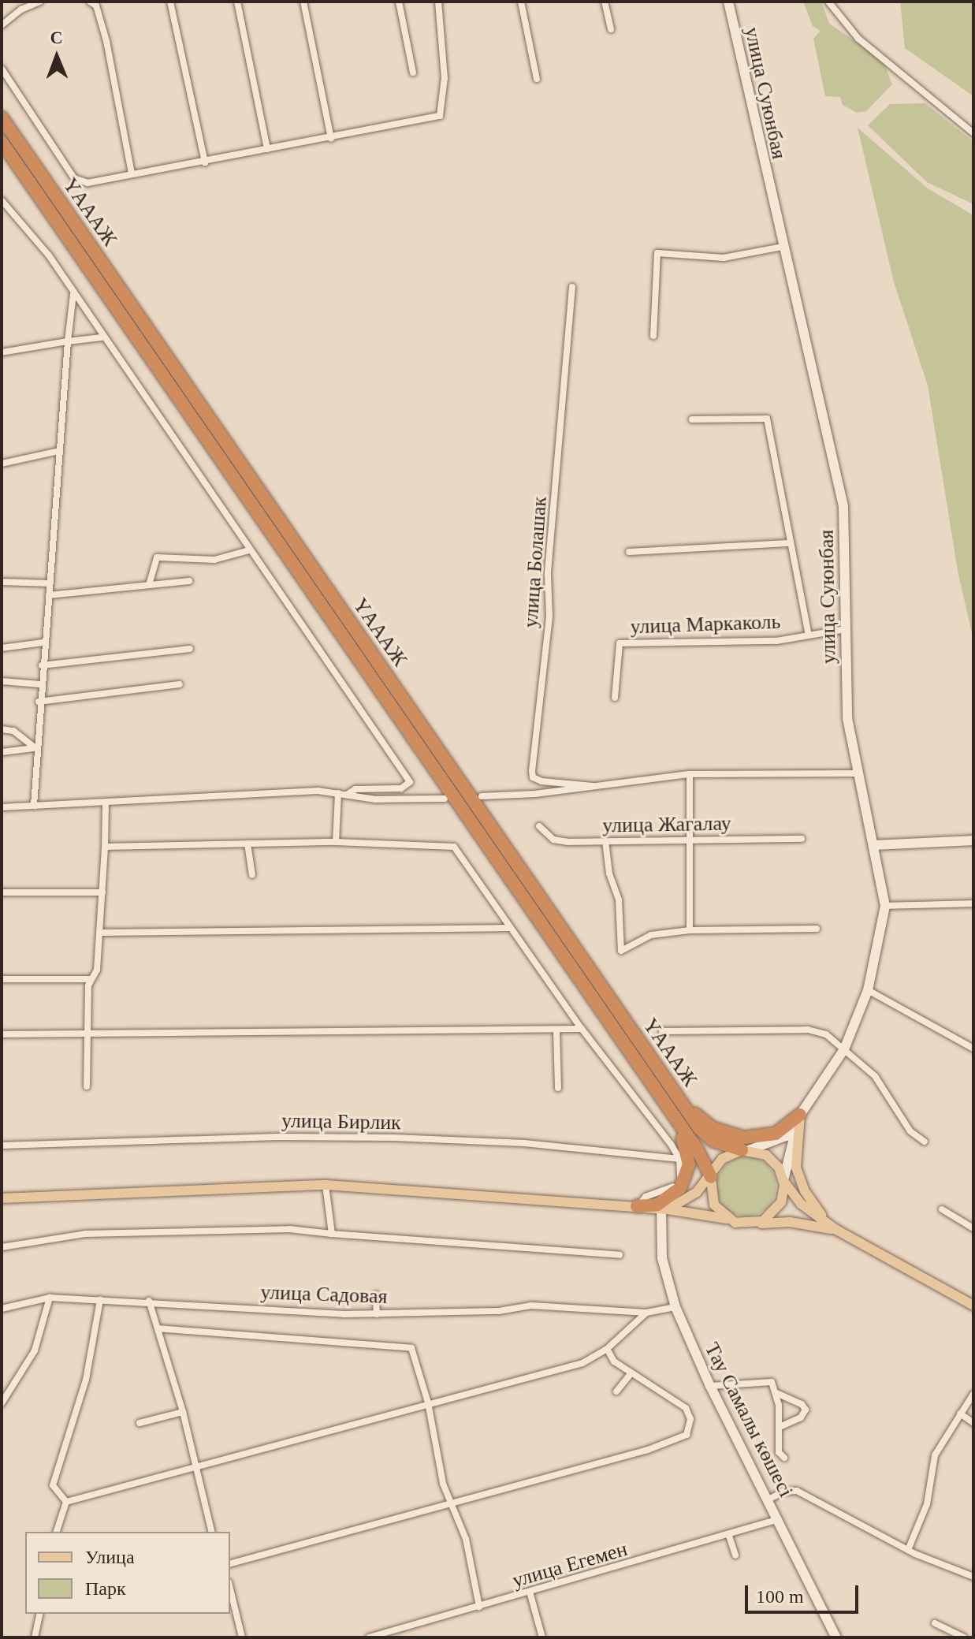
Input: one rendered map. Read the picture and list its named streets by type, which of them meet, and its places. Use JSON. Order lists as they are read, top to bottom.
{
  "streets": {
    "highway": ["ҮАААЖ"],
    "main road": ["улица Суюнбая", "Тау Самалы көшесі"],
    "street": [
      "улица Болашак",
      "улица Маркаколь",
      "улица Жагалау",
      "улица Бирлик",
      "улица Садовая",
      "улица Егемен"
    ]
  },
  "crossings": [
    ["улица Суюнбая", "ҮАААЖ"],
    ["улица Суюнбая", "улица Маркаколь"],
    ["улица Садовая", "Тау Самалы көшесі"],
    ["Тау Самалы көшесі", "улица Егемен"]
  ],
  "legend": ["Улица", "Парк"],
  "scale_bar": "100 m",
  "north": "top"
}
